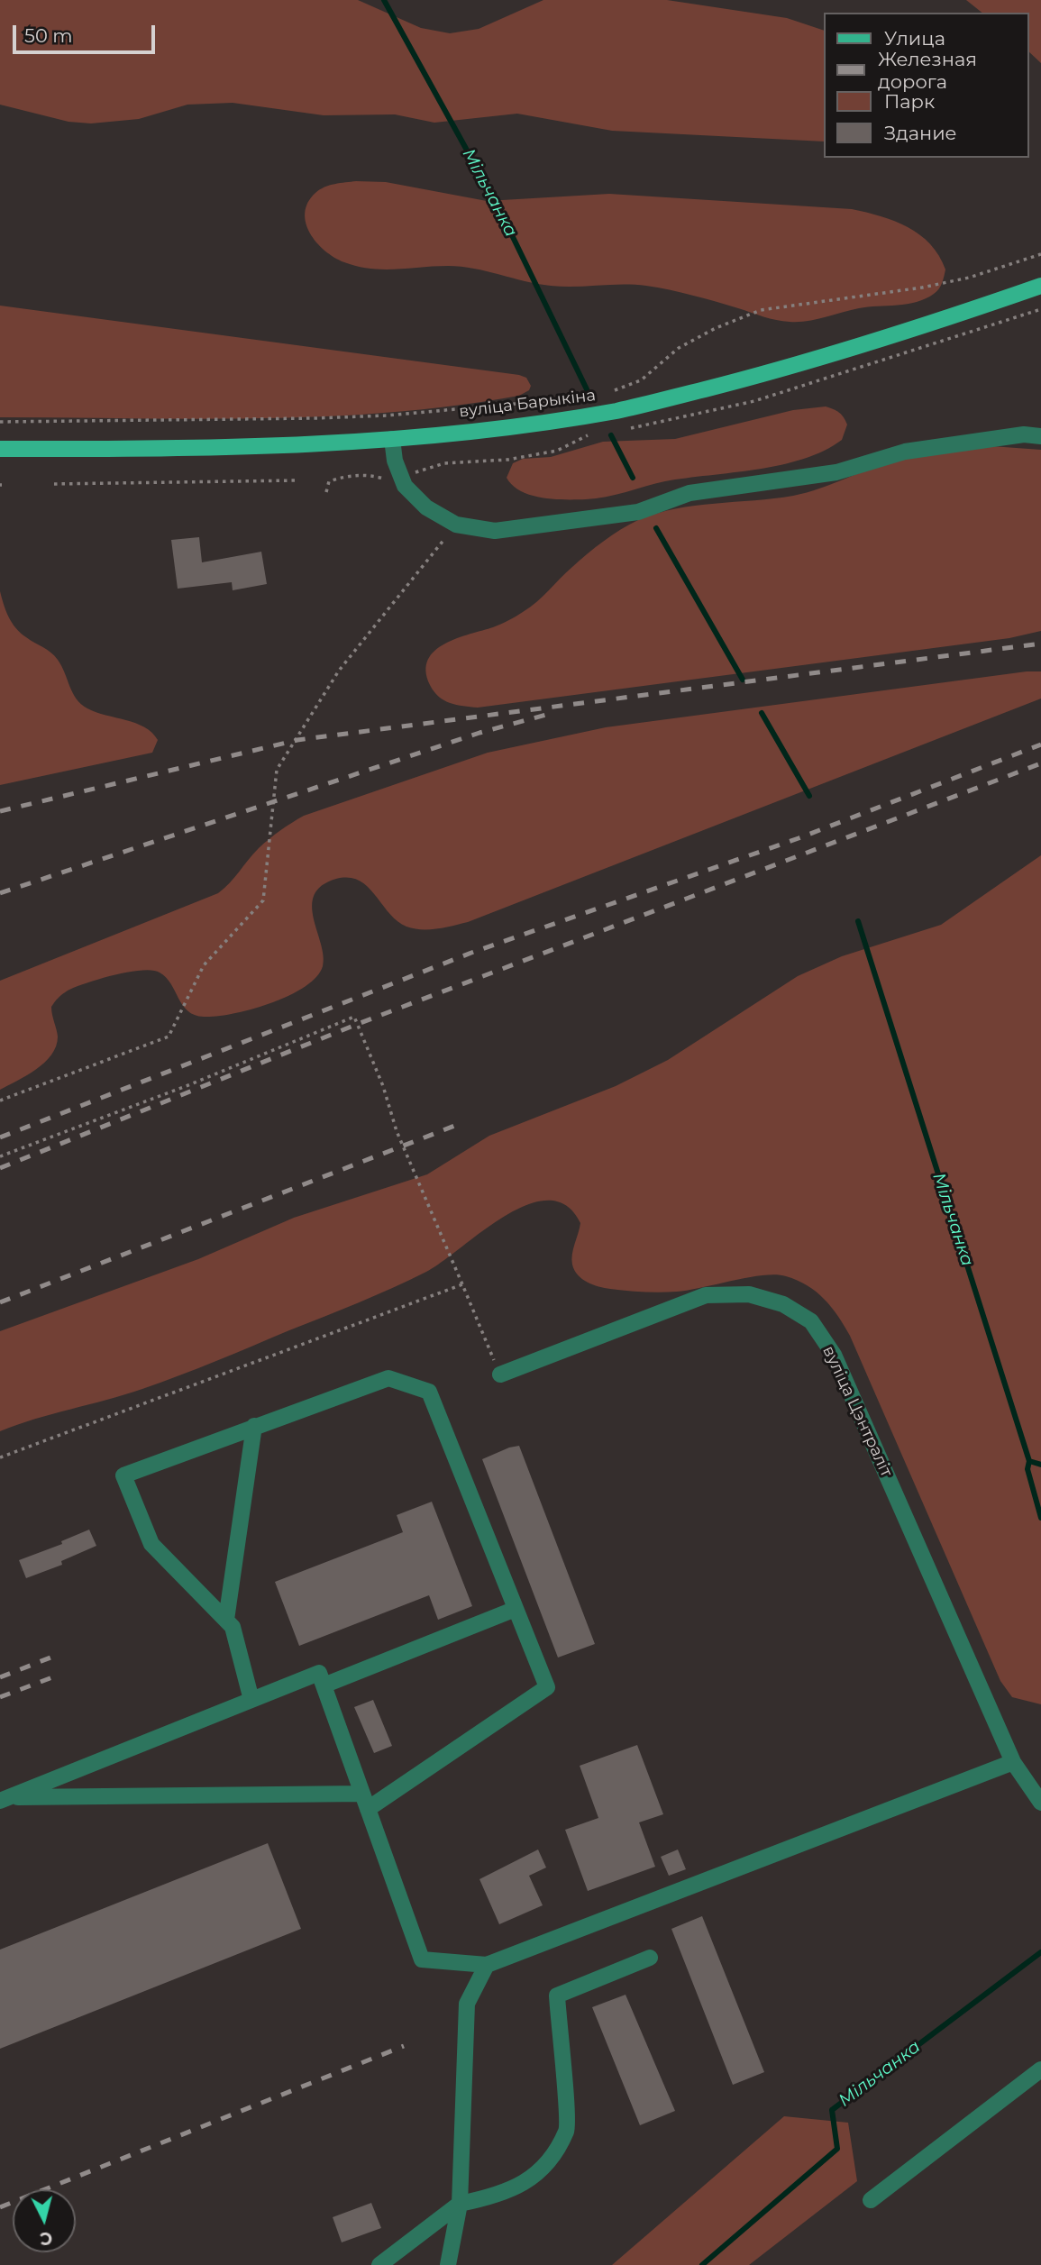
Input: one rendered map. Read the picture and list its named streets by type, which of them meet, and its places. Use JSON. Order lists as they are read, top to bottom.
{
  "streets": {
    "main road": ["вуліца Барыкіна"],
    "street": ["вуліца Цэнтраліт"]
  },
  "water": ["Мільчанка"],
  "legend": [
    "Улица",
    "Железная дорога",
    "Парк",
    "Здание"
  ],
  "scale_bar": "50 m",
  "north": "bottom"
}
